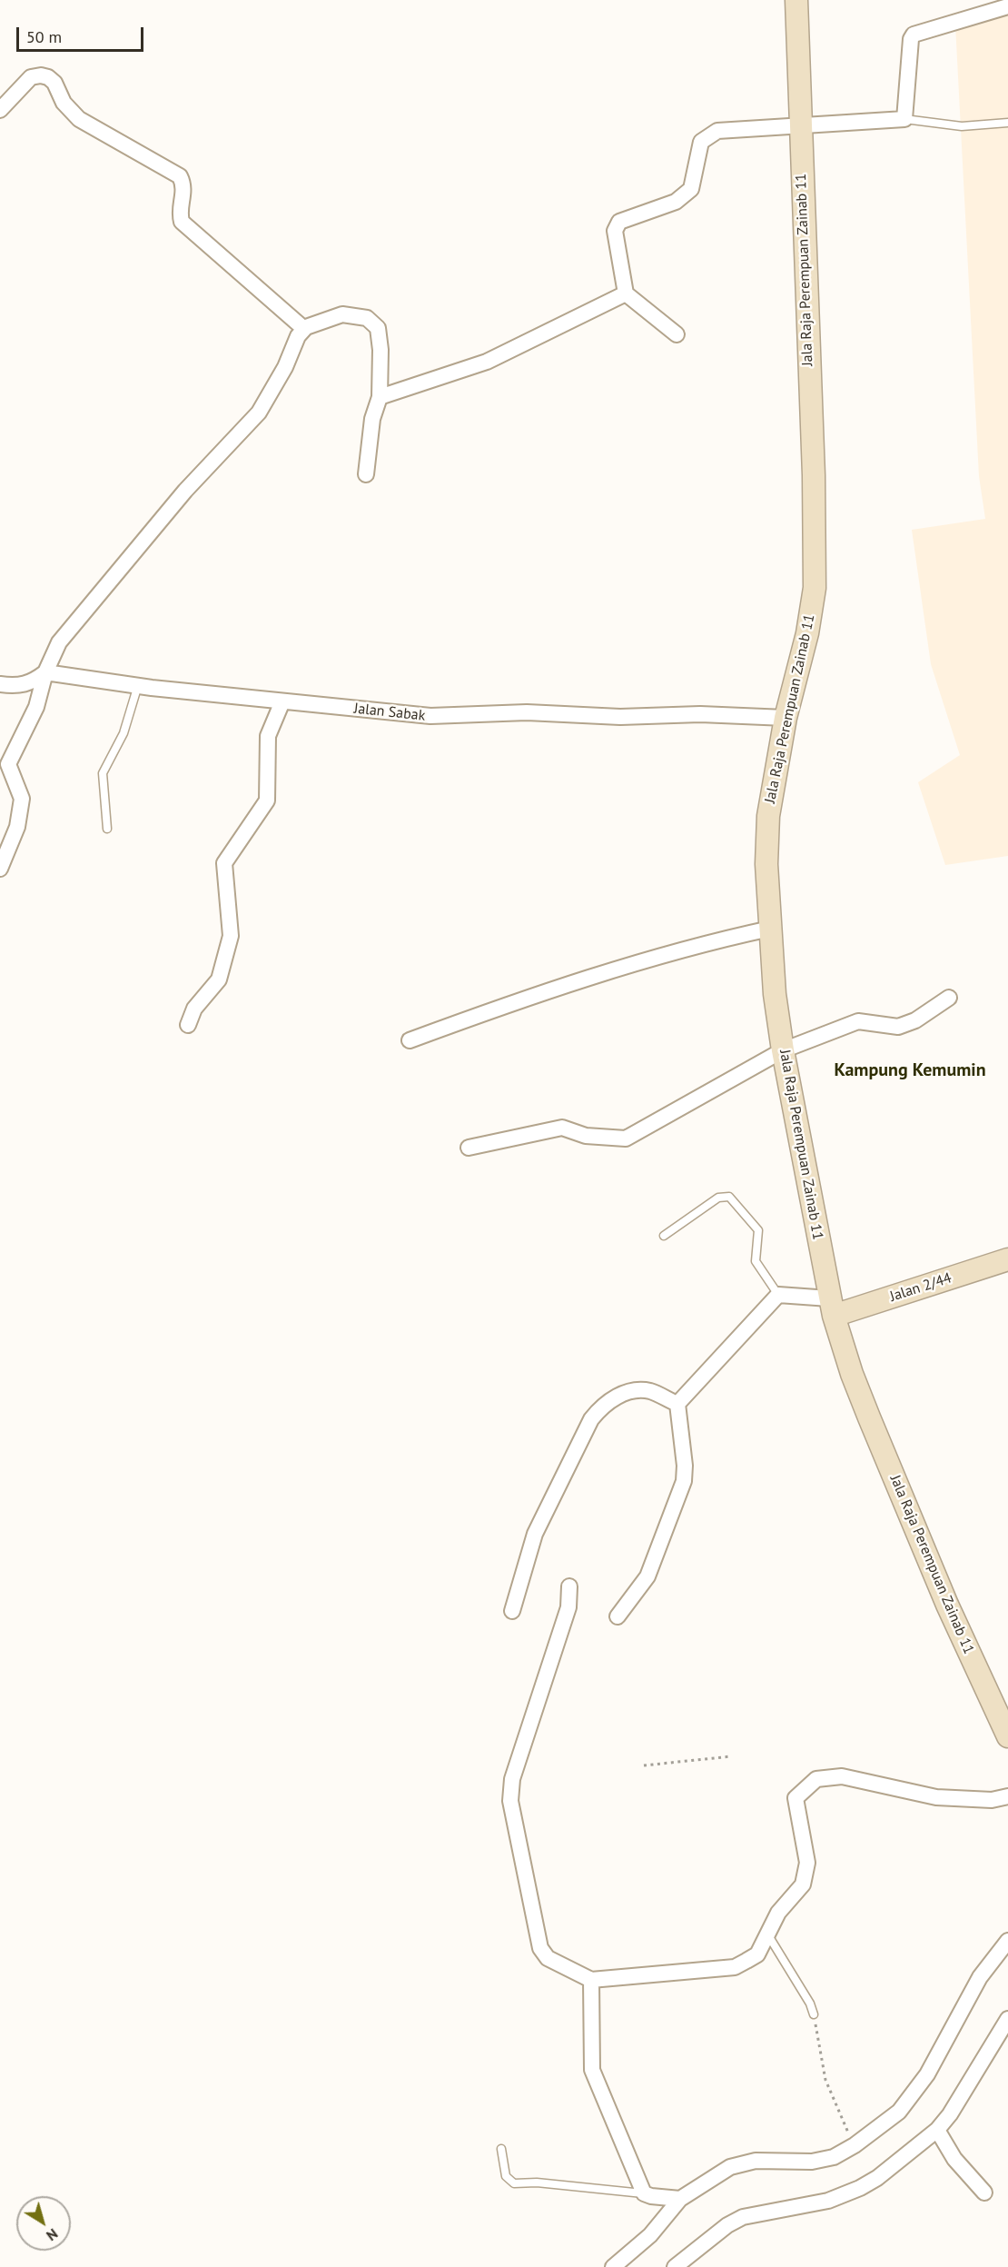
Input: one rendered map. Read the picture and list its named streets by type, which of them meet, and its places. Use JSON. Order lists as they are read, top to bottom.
{
  "streets": {
    "main road": ["Jala Raja Perempuan Zainab 11", "Jalan 2/44"],
    "street": ["Jalan Sabak"]
  },
  "crossings": [
    ["Jala Raja Perempuan Zainab 11", "Jalan Sabak"],
    ["Jala Raja Perempuan Zainab 11", "Jalan 2/44"]
  ],
  "districts": ["Kampung Kemumin"],
  "scale_bar": "50 m",
  "north": "bottom right"
}
